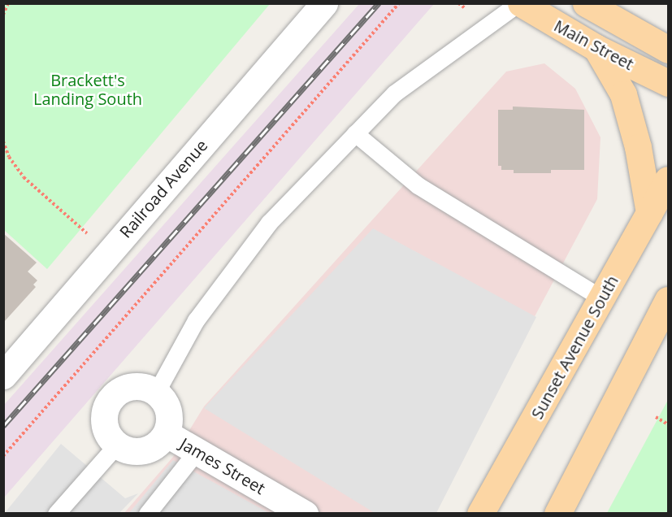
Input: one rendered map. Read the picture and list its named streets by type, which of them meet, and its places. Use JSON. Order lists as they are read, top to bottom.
{
  "streets": {
    "main road": ["Main Street", "Sunset Avenue South"],
    "street": ["Railroad Avenue", "James Street"]
  },
  "parks": ["Brackett's Landing South"]
}
